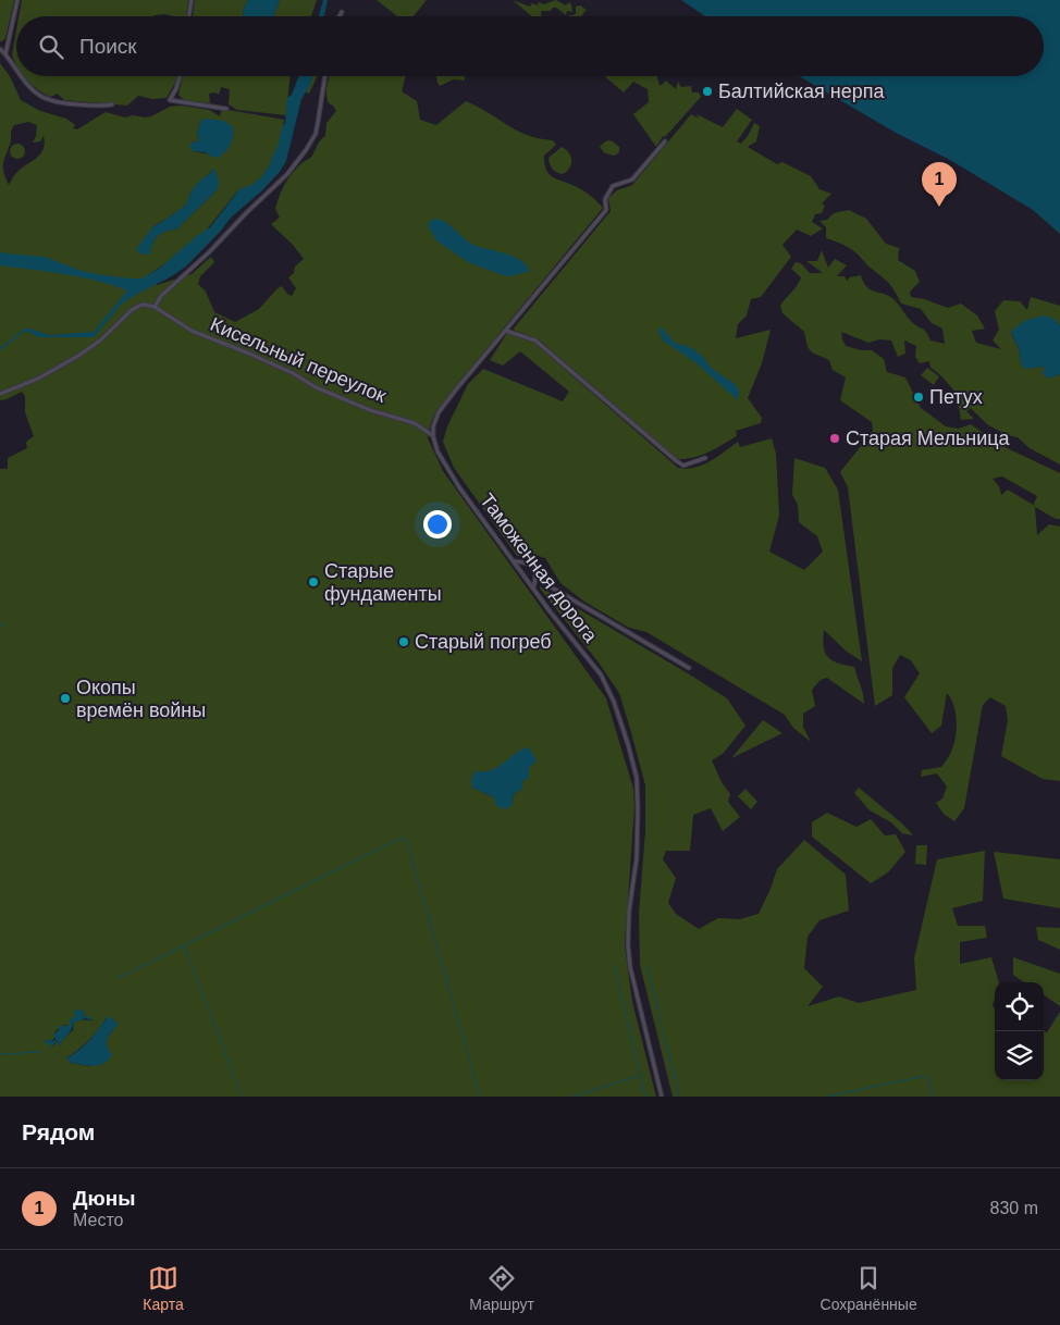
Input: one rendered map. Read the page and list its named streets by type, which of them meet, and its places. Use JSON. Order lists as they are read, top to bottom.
{
  "streets": {
    "street": ["Кисельный переулок", "Таможенная дорога"]
  },
  "crossings": [
    ["Кисельный переулок", "Таможенная дорога"]
  ],
  "places": [
    "Балтийская нерпа",
    "Петух",
    "Старая Мельница",
    "Старые фундаменты",
    "Старый погреб",
    "Окопы времён войны"
  ],
  "page": {
    "search": "Поиск",
    "pins": "1",
    "heading": "Рядом",
    "list": [
      {
        "mark": "1",
        "name": "Дюны",
        "note": "Место",
        "value": "830 m"
      }
    ],
    "nav": ["Карта", "Маршрут", "Сохранённые"]
  }
}
